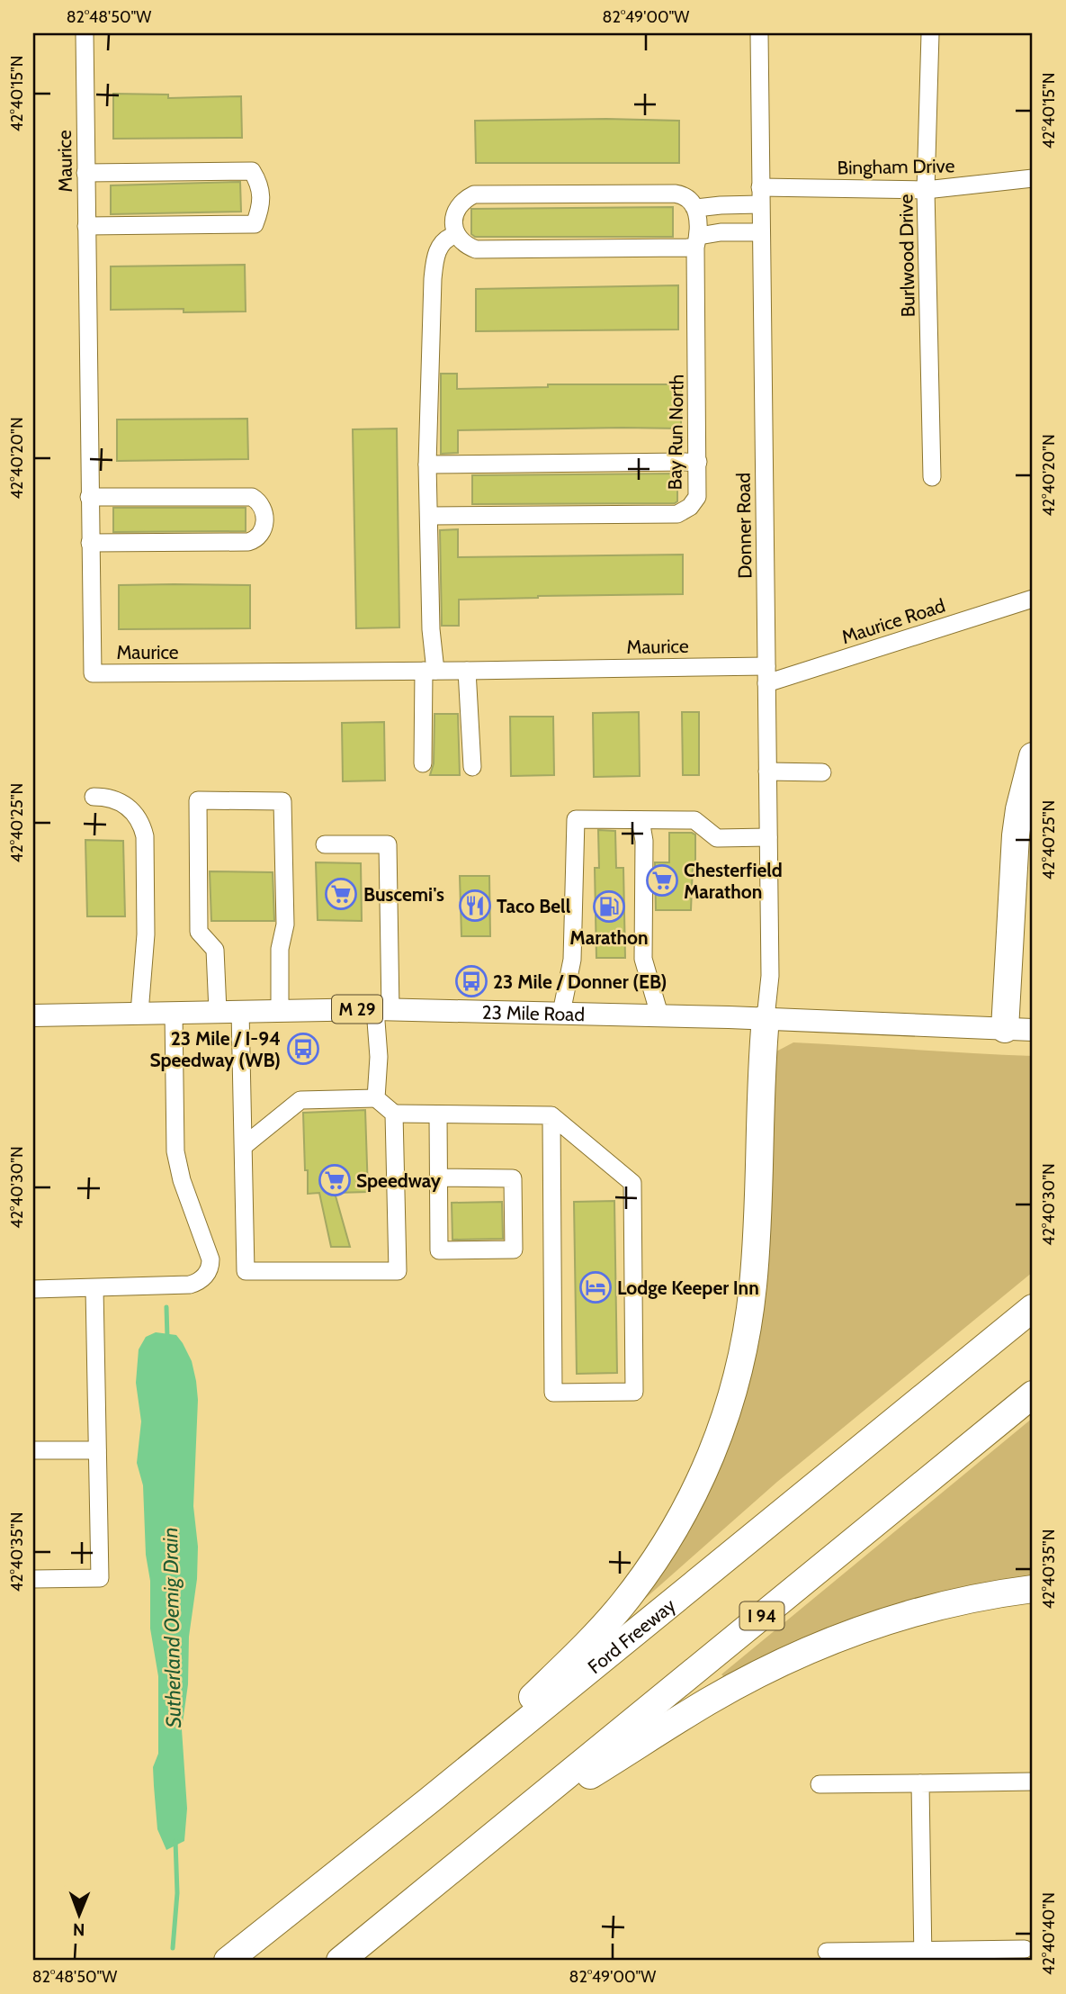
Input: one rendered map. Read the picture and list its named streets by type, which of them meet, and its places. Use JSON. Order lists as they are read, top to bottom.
{
  "streets": {
    "highway": ["I 94", "Ford Freeway"],
    "main road": ["M 29", "23 Mile Road"],
    "street": [
      "Maurice",
      "Bingham Drive",
      "Burlwood Drive",
      "Bay Run North",
      "Donner Road",
      "Maurice Road"
    ]
  },
  "crossings": [
    ["Maurice", "Donner Road"],
    ["Maurice", "Maurice Road"],
    ["Bingham Drive", "Burlwood Drive"],
    ["Bingham Drive", "Donner Road"],
    ["Donner Road", "Maurice Road"],
    ["Donner Road", "23 Mile Road"]
  ],
  "water": ["Sutherland Oemig Drain"],
  "places": {
    "supermarket": ["Chesterfield Marathon", "Buscemi's", "Speedway"],
    "restaurant": ["Taco Bell"],
    "fuel station": ["Marathon"],
    "bus stop": ["23 Mile / Donner (EB)", "23 Mile / I-94 Speedway (WB)"],
    "hotel": ["Lodge Keeper Inn"]
  },
  "north": "bottom",
  "coordinates": [
    "82°48'50\"W",
    "82°49'00\"W",
    "42°40'15\"N",
    "42°40'20\"N",
    "42°40'25\"N",
    "42°40'30\"N",
    "42°40'35\"N",
    "42°40'40\"N"
  ]
}
